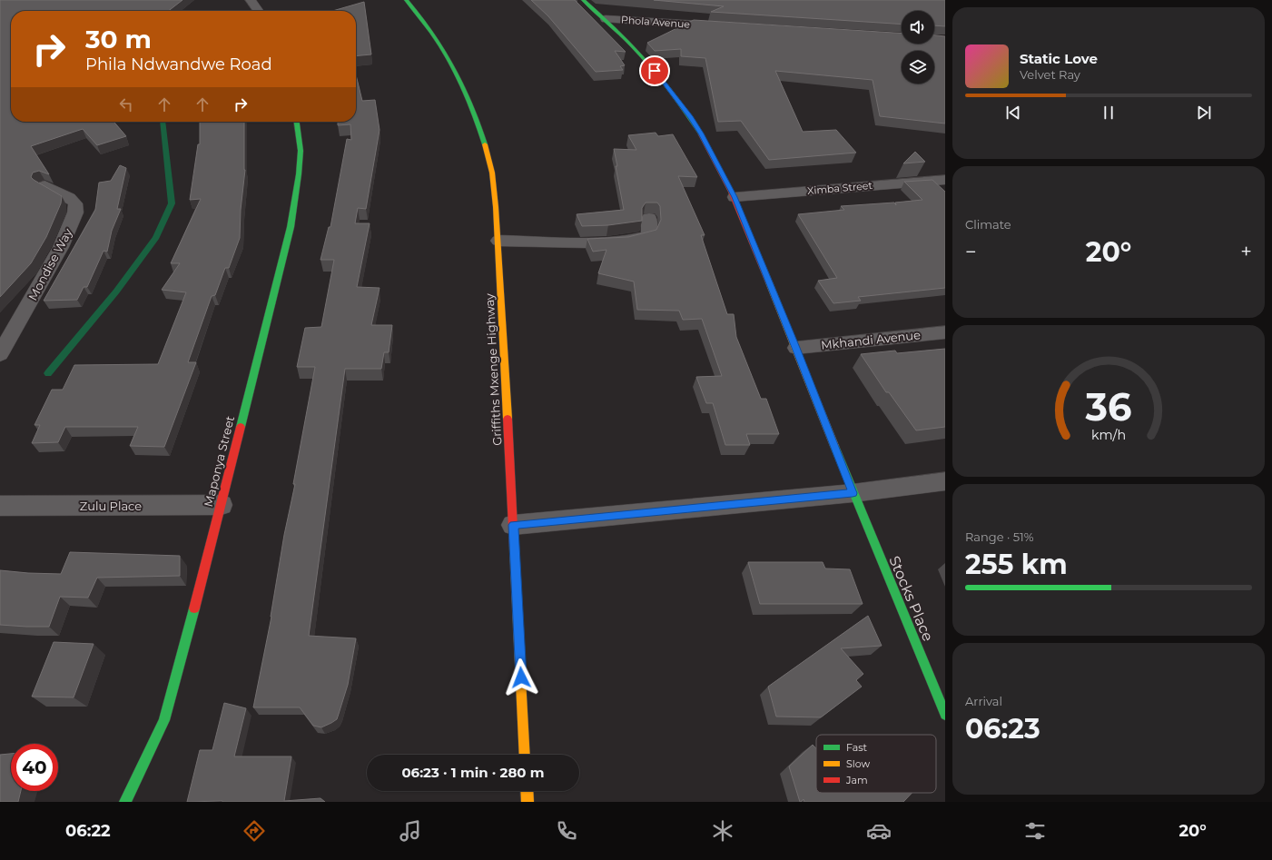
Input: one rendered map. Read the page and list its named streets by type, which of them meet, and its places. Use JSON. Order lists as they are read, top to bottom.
{
  "streets": {
    "street": [
      "Phola Avenue",
      "Ximba Street",
      "Mondise Way",
      "Mkhandi Avenue",
      "Griffiths Mxenge Highway",
      "Maponya Street",
      "Zulu Place",
      "Stocks Place"
    ]
  },
  "crossings": [
    ["Phola Avenue", "Stocks Place"],
    ["Ximba Street", "Stocks Place"],
    ["Mkhandi Avenue", "Stocks Place"],
    ["Maponya Street", "Zulu Place"]
  ],
  "legend": ["Fast", "Slow", "Jam"],
  "page": {
    "turn": ["30 m", "Phila Ndwandwe Road"],
    "song": ["Static Love", "Velvet Ray"],
    "tile": [
      "Climate",
      ["Range · 51%", "255 km"],
      ["Arrival", "06:23"]
    ],
    "heat": ["−", "20°", "+"],
    "limit": "40",
    "trip": "06:23 · 1 min · 280 m",
    "tabs": ["06:22", "20°"],
    "gauge": ["36", "km/h"]
  }
}
